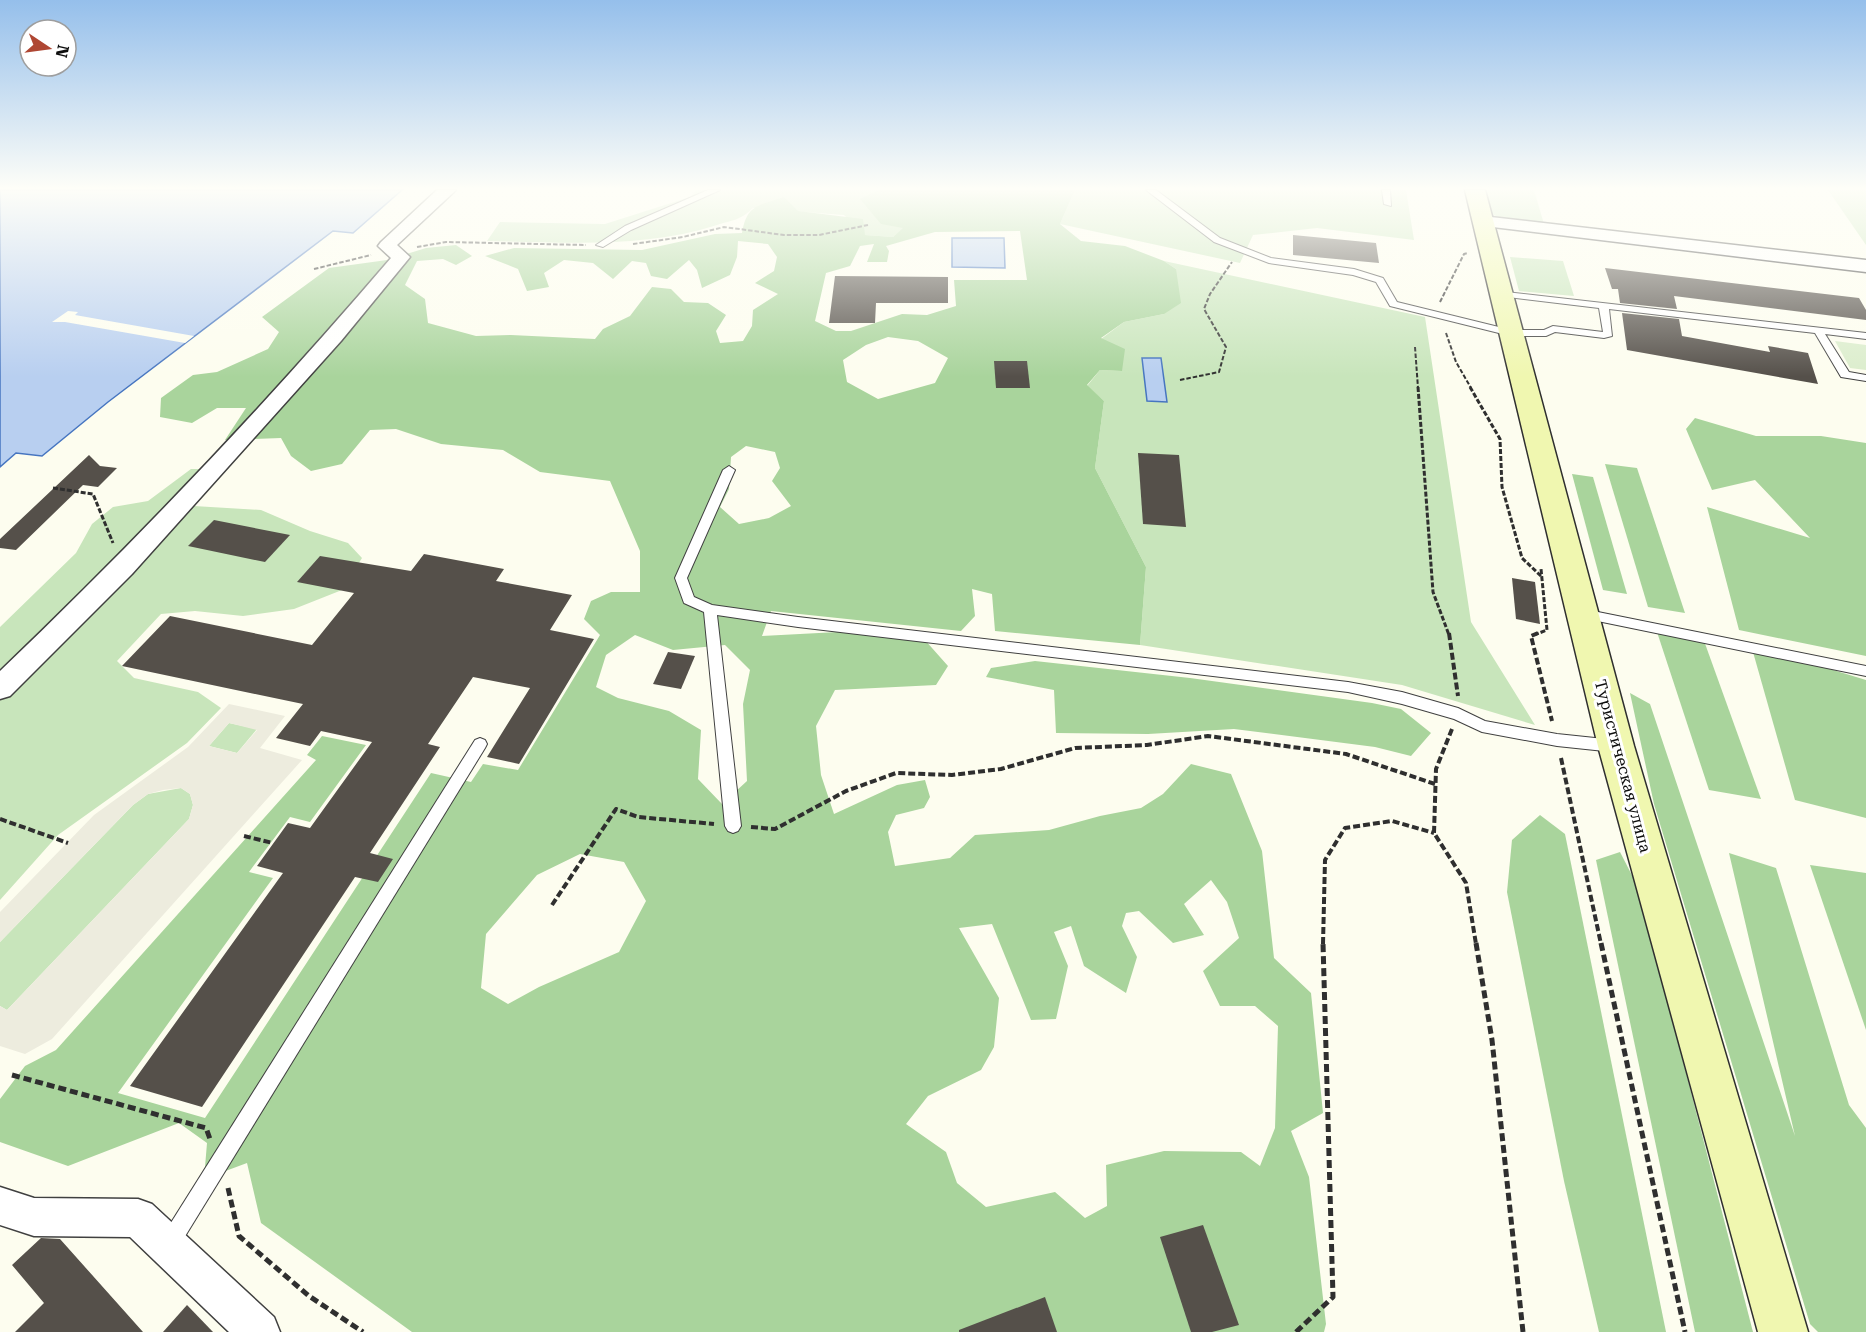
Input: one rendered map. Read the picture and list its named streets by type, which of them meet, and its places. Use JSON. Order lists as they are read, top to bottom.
{
  "streets": {
    "street": ["Туристическая улица"]
  },
  "north": "right"
}
